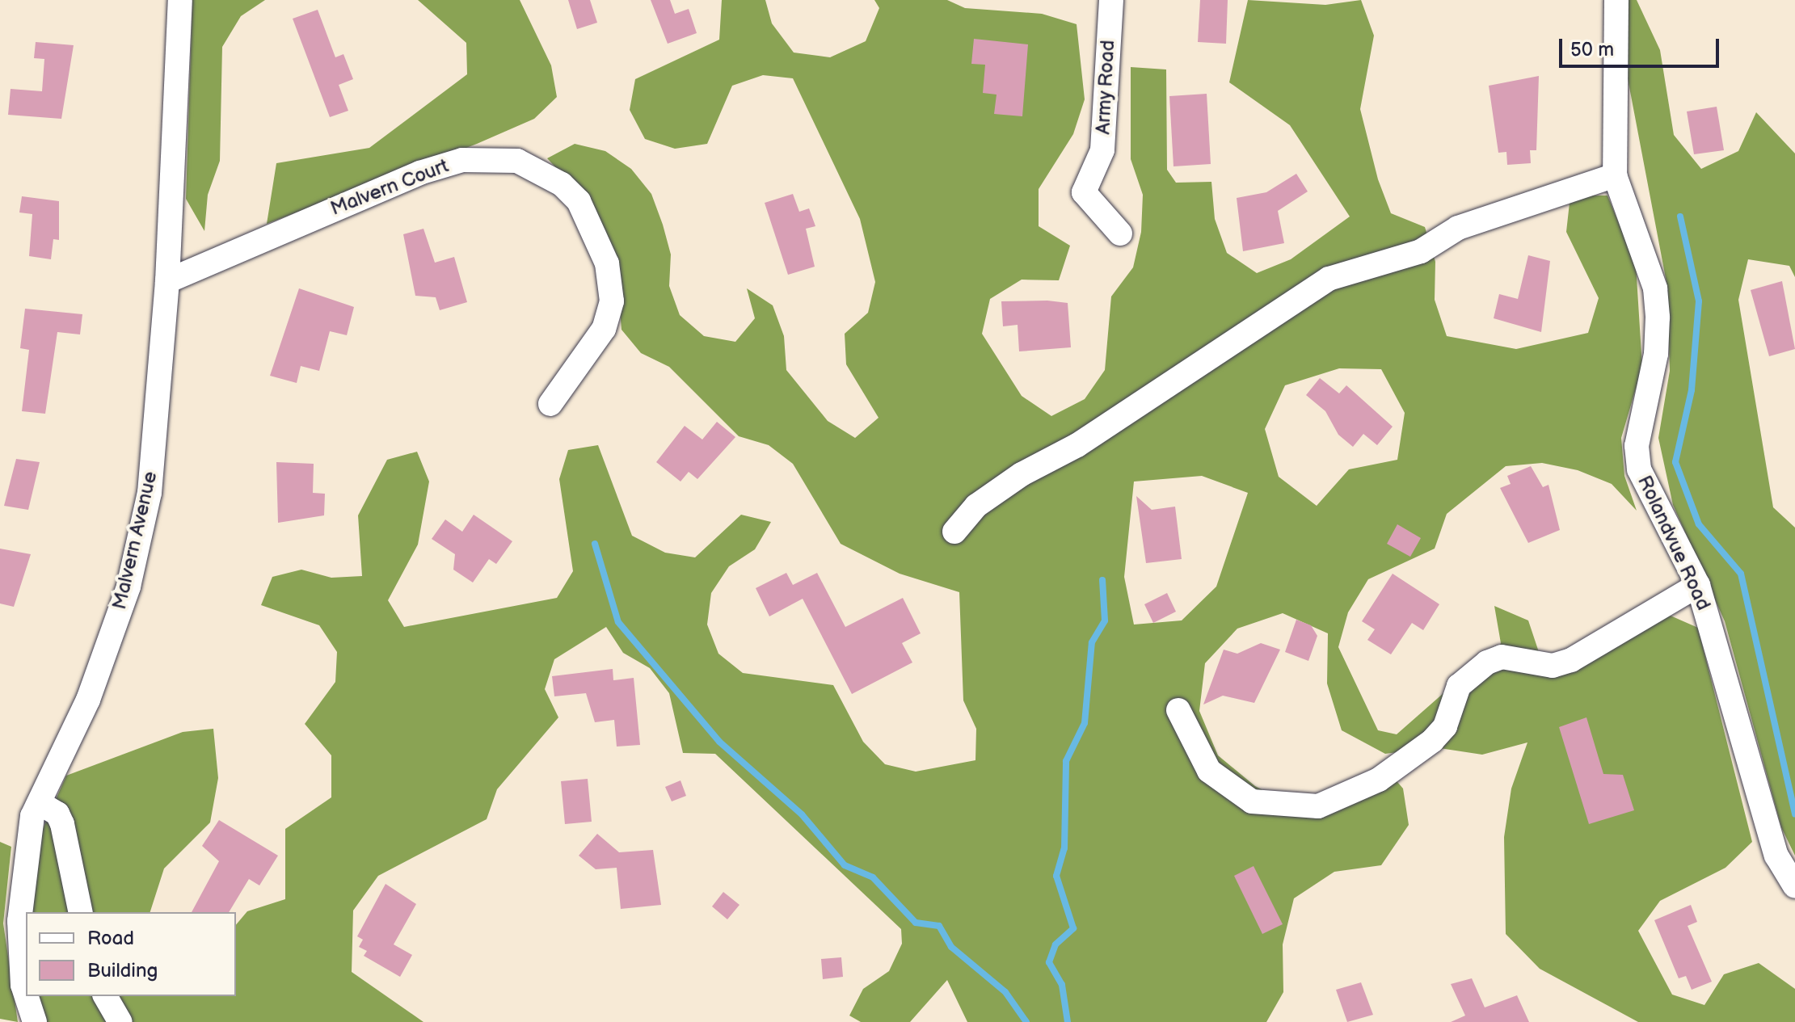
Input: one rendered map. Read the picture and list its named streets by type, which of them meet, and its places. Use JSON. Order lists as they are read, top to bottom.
{
  "streets": {
    "street": [
      "Army Road",
      "Malvern Court",
      "Malvern Avenue",
      "Rolandvue Road"
    ]
  },
  "crossings": [
    ["Malvern Court", "Malvern Avenue"]
  ],
  "legend": ["Road", "Building"],
  "scale_bar": "50 m"
}
